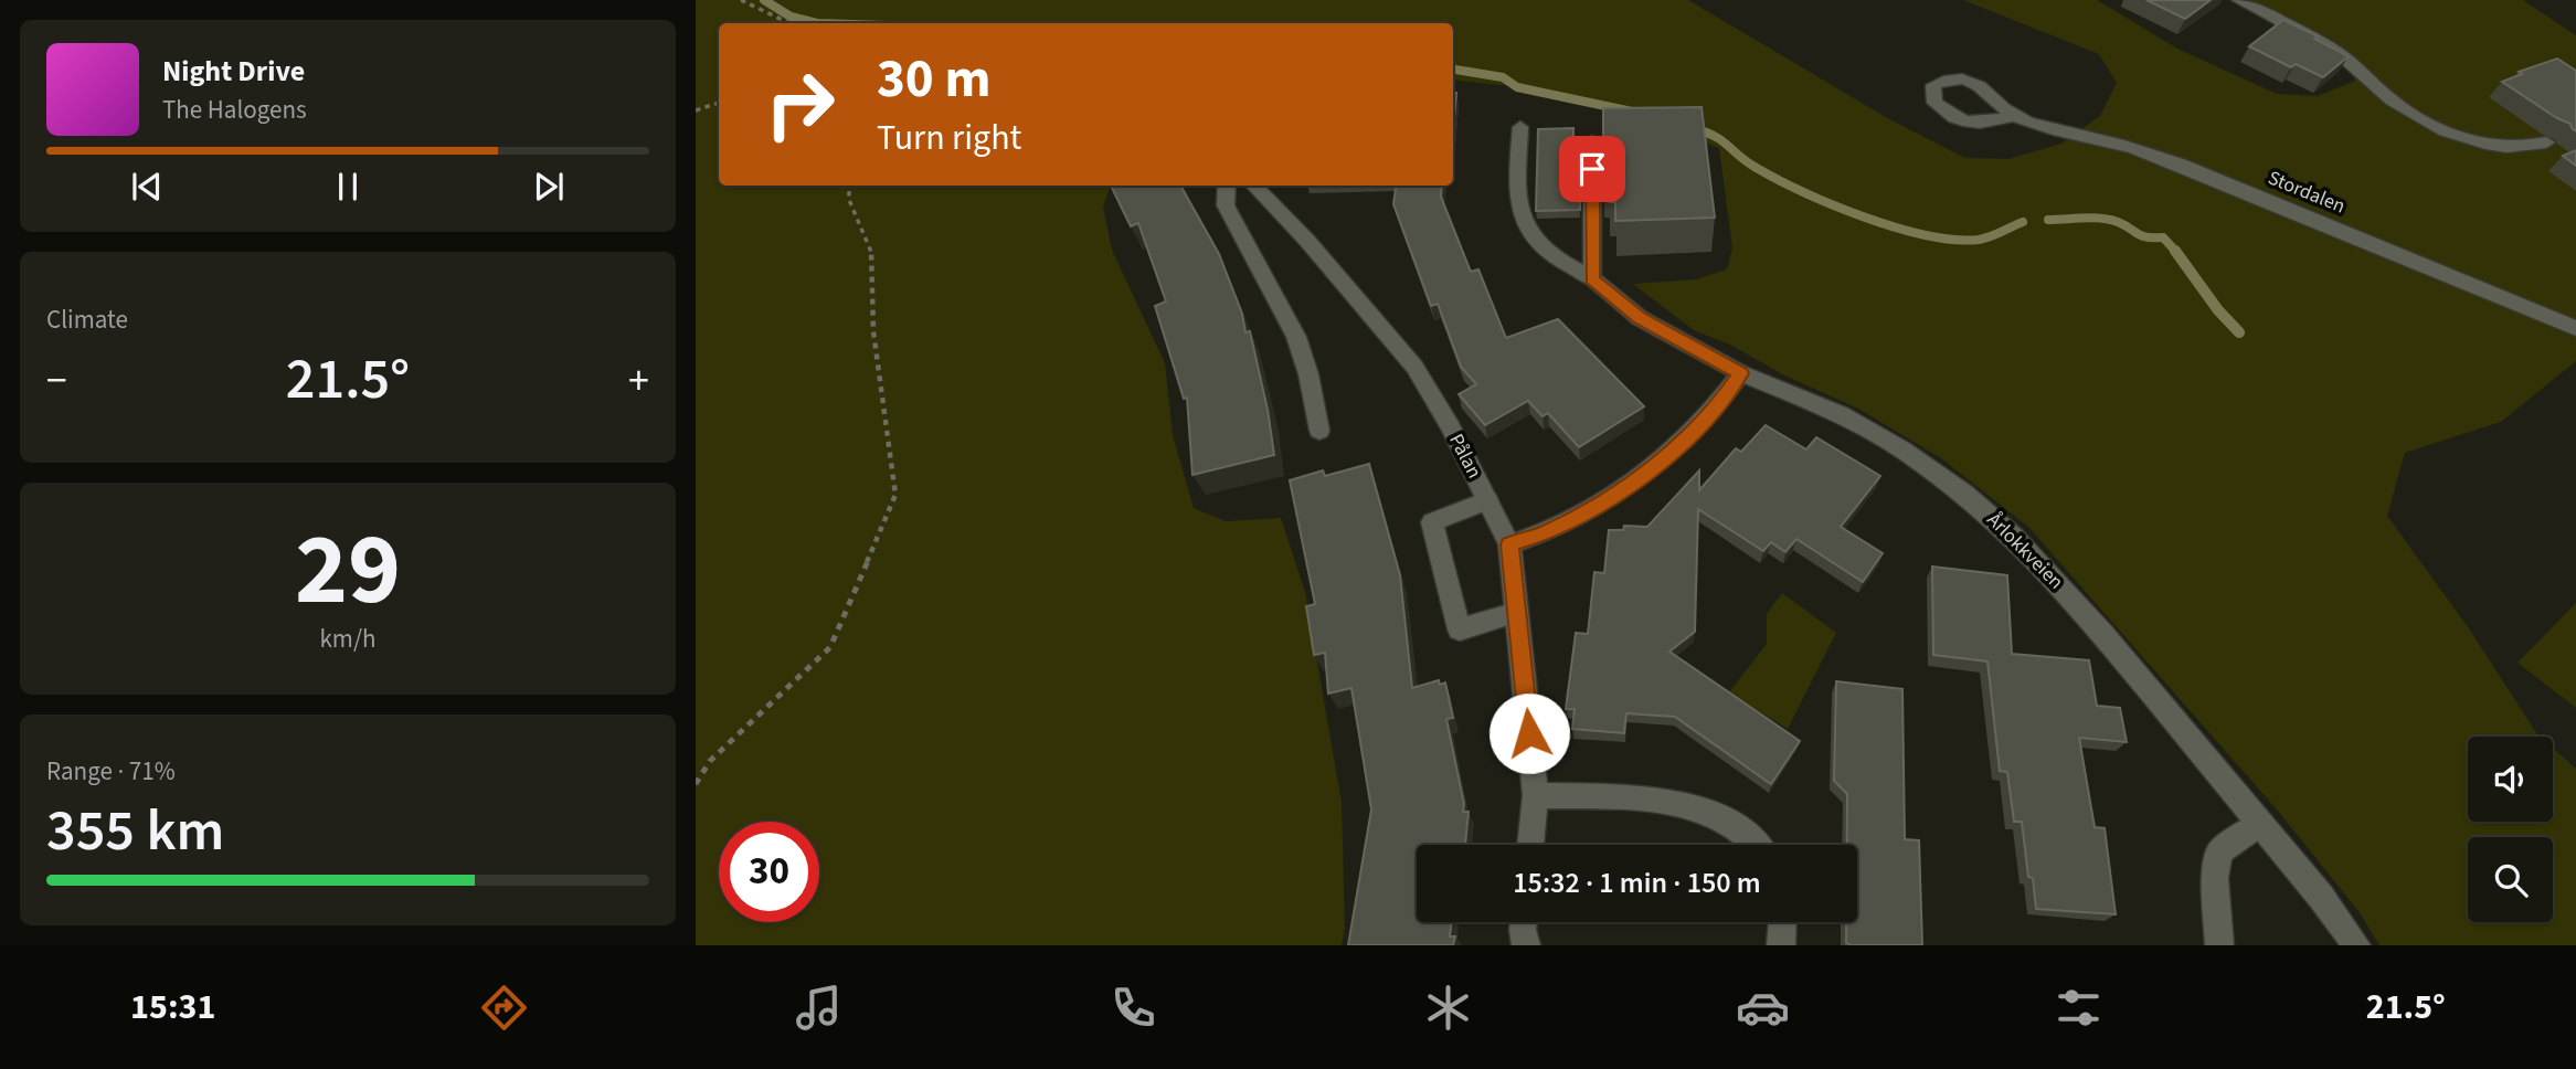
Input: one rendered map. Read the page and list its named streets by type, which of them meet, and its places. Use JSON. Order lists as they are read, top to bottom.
{
  "streets": {
    "street": ["Stordalen", "Pålan", "Årlokkveien"]
  },
  "page": {
    "turn": ["30 m", "Turn right"],
    "song": ["Night Drive", "The Halogens"],
    "tile": [
      "Climate",
      ["29", "km/h"],
      ["Range · 71%", "355 km"]
    ],
    "heat": ["−", "21.5°", "+"],
    "limit": "30",
    "trip": "15:32 · 1 min · 150 m",
    "tabs": ["15:31", "21.5°"]
  }
}
